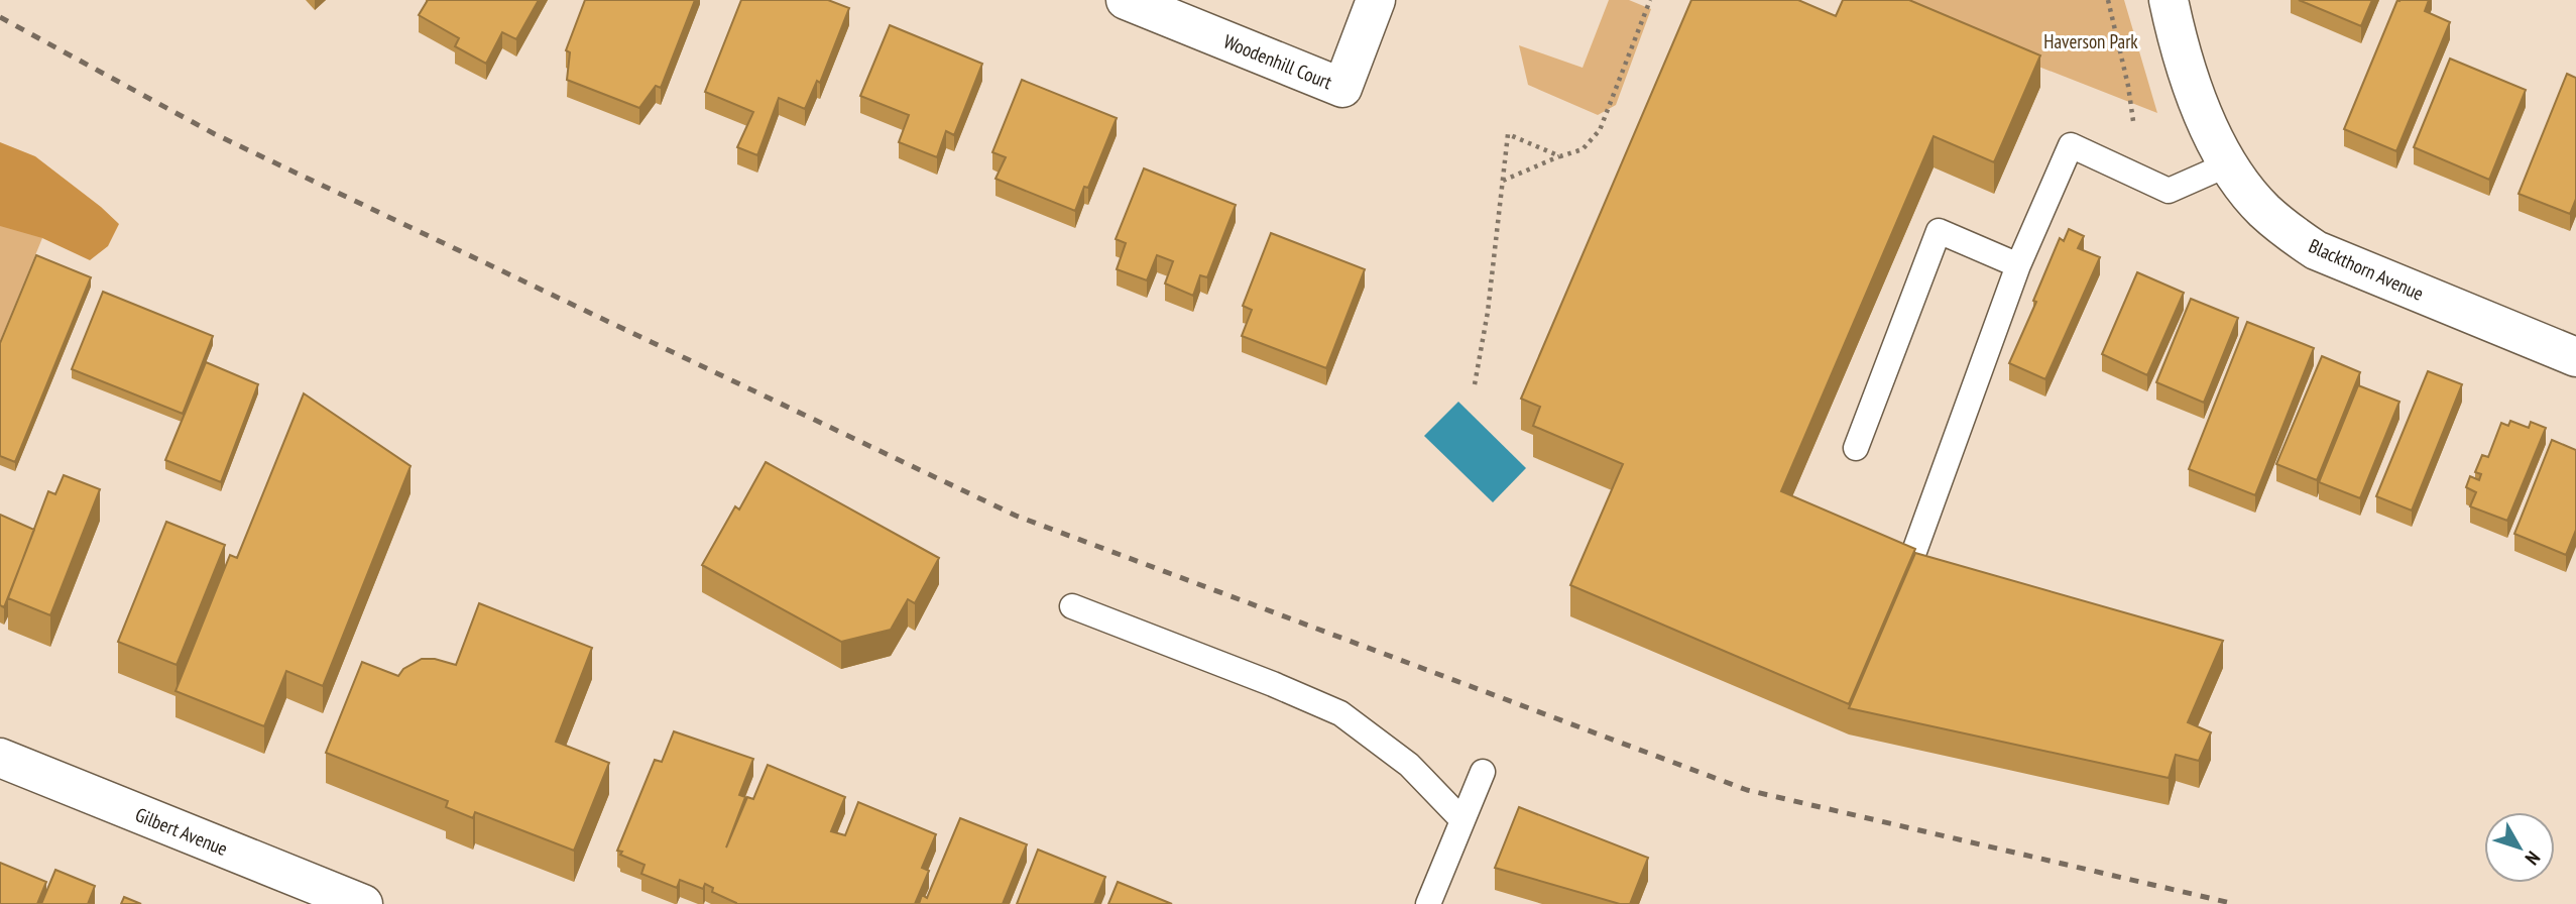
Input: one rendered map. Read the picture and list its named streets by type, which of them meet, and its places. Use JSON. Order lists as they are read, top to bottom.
{
  "streets": {
    "street": ["Woodenhill Court", "Blackthorn Avenue", "Gilbert Avenue"]
  },
  "parks": ["Haverson Park"],
  "north": "bottom right"
}
